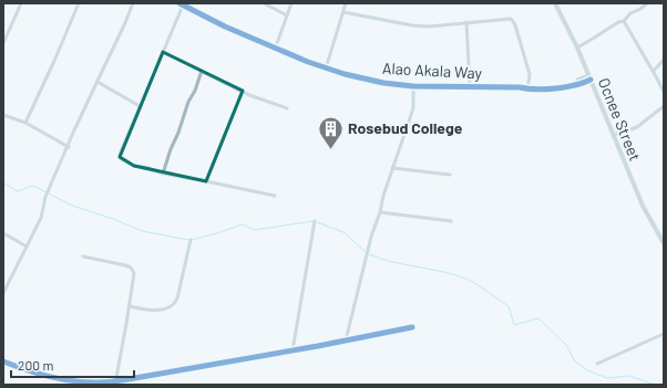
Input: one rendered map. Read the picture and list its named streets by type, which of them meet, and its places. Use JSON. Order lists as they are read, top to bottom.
{
  "streets": {
    "street": ["Alao Akala Way", "Ocnee Street"]
  },
  "crossings": [
    ["Alao Akala Way", "Ocnee Street"]
  ],
  "places": {
    "building": ["Rosebud College"]
  },
  "scale_bar": "200 m"
}
